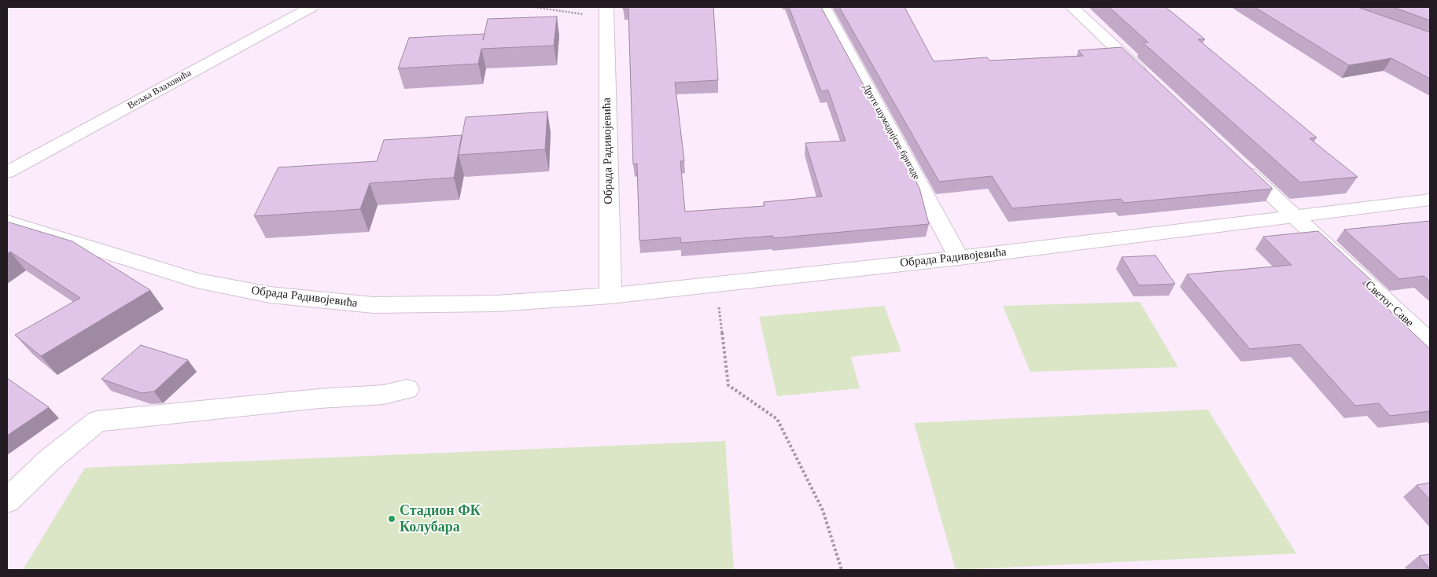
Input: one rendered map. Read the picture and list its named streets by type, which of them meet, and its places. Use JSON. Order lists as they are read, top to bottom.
{
  "streets": {
    "street": [
      "Вељка Влаховића",
      "Друге шумадијске бригаде",
      "Обрада Радивојевића",
      "Светог Саве"
    ]
  },
  "crossings": [
    ["Друге шумадијске бригаде", "Обрада Радивојевића"],
    ["Обрада Радивојевића", "Светог Саве"]
  ],
  "places": ["Стадион ФК Колубара"]
}
